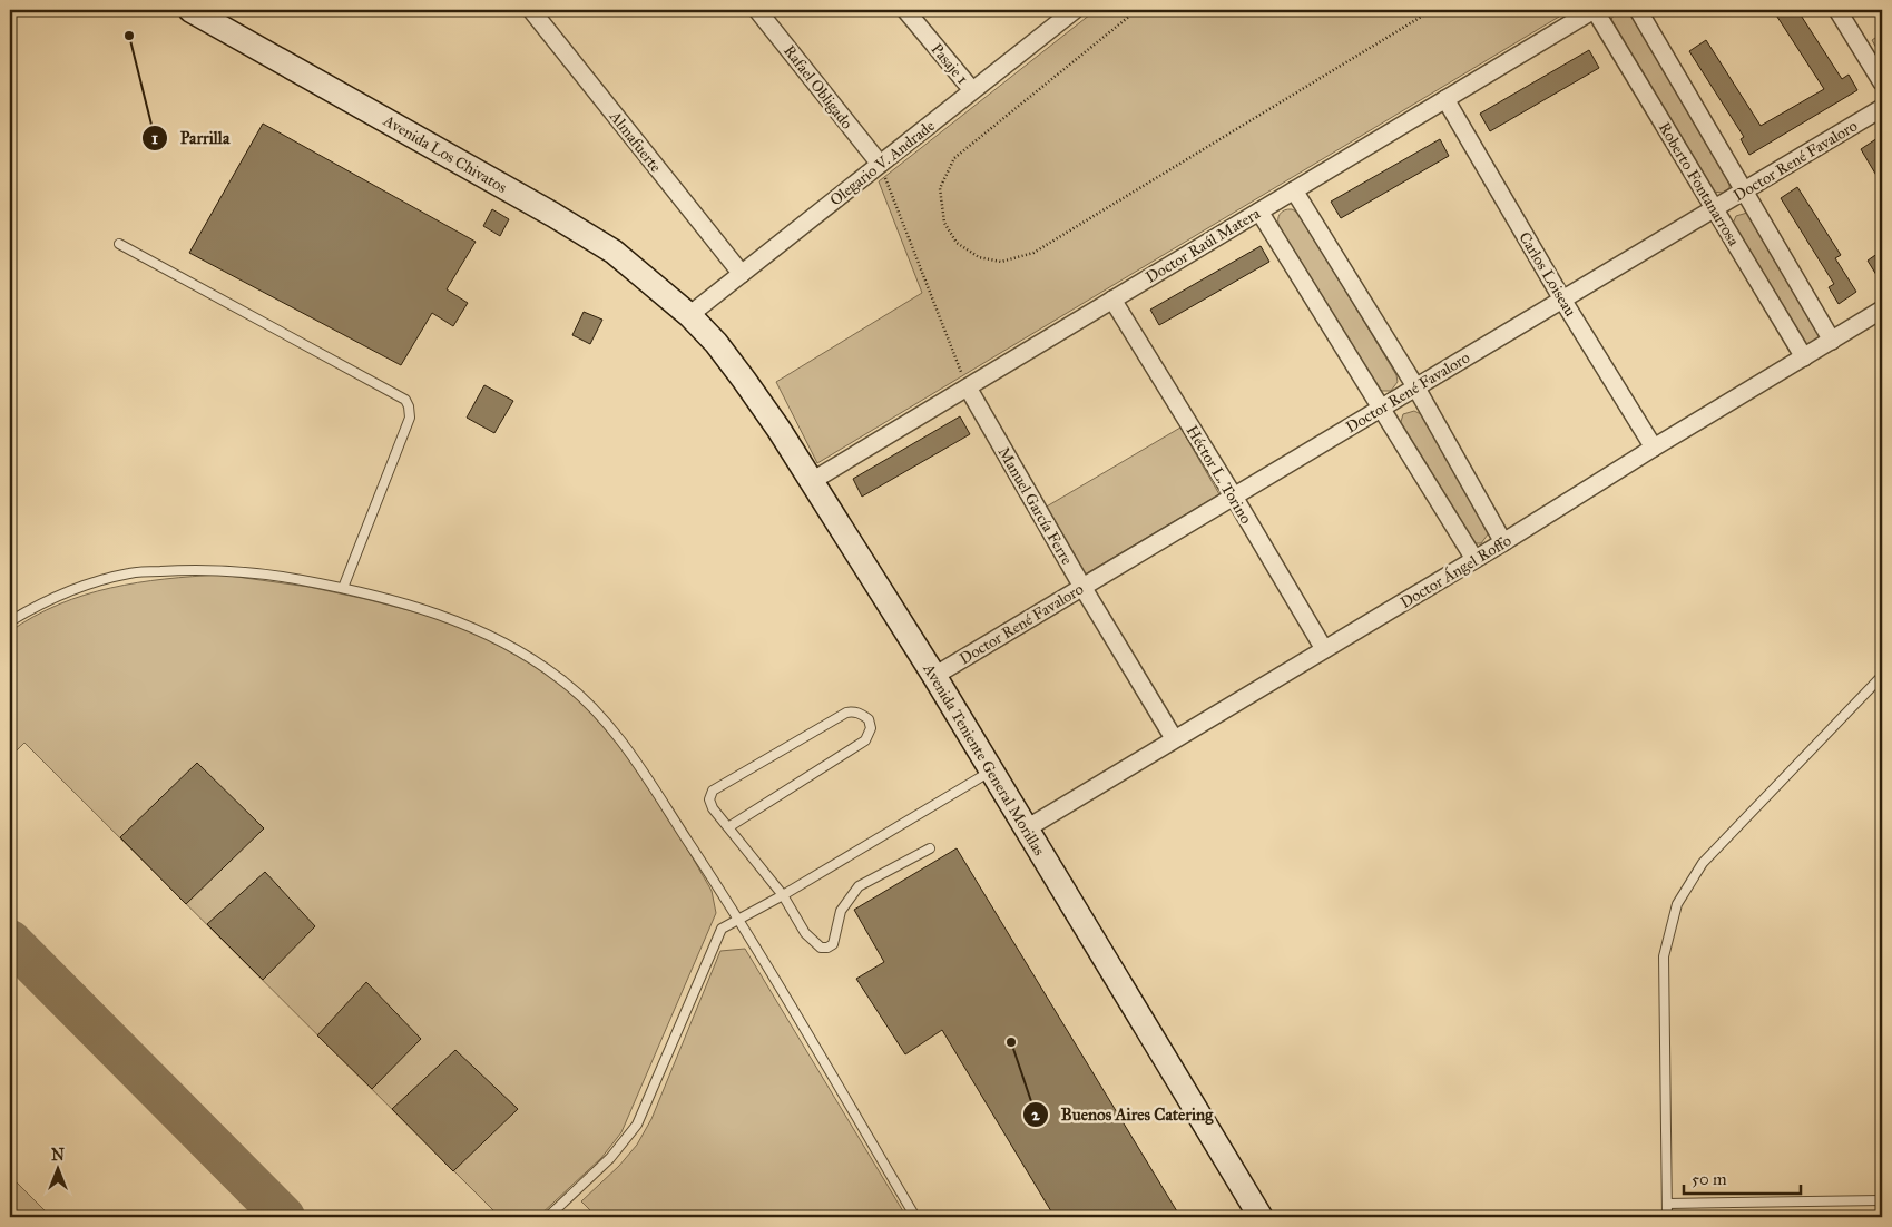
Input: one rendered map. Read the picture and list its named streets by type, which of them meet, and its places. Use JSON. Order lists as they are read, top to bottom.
{
  "streets": {
    "main road": ["Avenida Los Chivatos", "Avenida Teniente General Morillas"],
    "street": [
      "Pasaje 1",
      "Rafael Obligado",
      "Almafuerte",
      "Doctor René Favaloro",
      "Olegario V. Andrade",
      "Roberto Fontanarrosa",
      "Doctor Raúl Matera",
      "Carlos Loiseau",
      "Héctor L. Torino",
      "Manuel García Ferre",
      "Doctor Ángel Roffo"
    ]
  },
  "crossings": [
    ["Pasaje 1", "Olegario V. Andrade"],
    ["Rafael Obligado", "Olegario V. Andrade"],
    ["Almafuerte", "Olegario V. Andrade"],
    ["Avenida Los Chivatos", "Olegario V. Andrade"],
    ["Avenida Los Chivatos", "Avenida Teniente General Morillas"],
    ["Doctor René Favaloro", "Roberto Fontanarrosa"],
    ["Doctor René Favaloro", "Carlos Loiseau"],
    ["Doctor René Favaloro", "Héctor L. Torino"],
    ["Doctor René Favaloro", "Manuel García Ferre"],
    ["Doctor René Favaloro", "Avenida Teniente General Morillas"],
    ["Olegario V. Andrade", "Avenida Teniente General Morillas"],
    ["Roberto Fontanarrosa", "Doctor Raúl Matera"],
    ["Roberto Fontanarrosa", "Doctor Ángel Roffo"],
    ["Doctor Raúl Matera", "Carlos Loiseau"],
    ["Doctor Raúl Matera", "Héctor L. Torino"],
    ["Doctor Raúl Matera", "Manuel García Ferre"],
    ["Doctor Raúl Matera", "Avenida Teniente General Morillas"],
    ["Carlos Loiseau", "Doctor Ángel Roffo"],
    ["Héctor L. Torino", "Doctor Ángel Roffo"],
    ["Manuel García Ferre", "Doctor Ángel Roffo"],
    ["Doctor Ángel Roffo", "Avenida Teniente General Morillas"]
  ],
  "places": ["Parrilla", "Buenos Aires Catering"],
  "scale_bar": "50 m",
  "north": "top"
}
